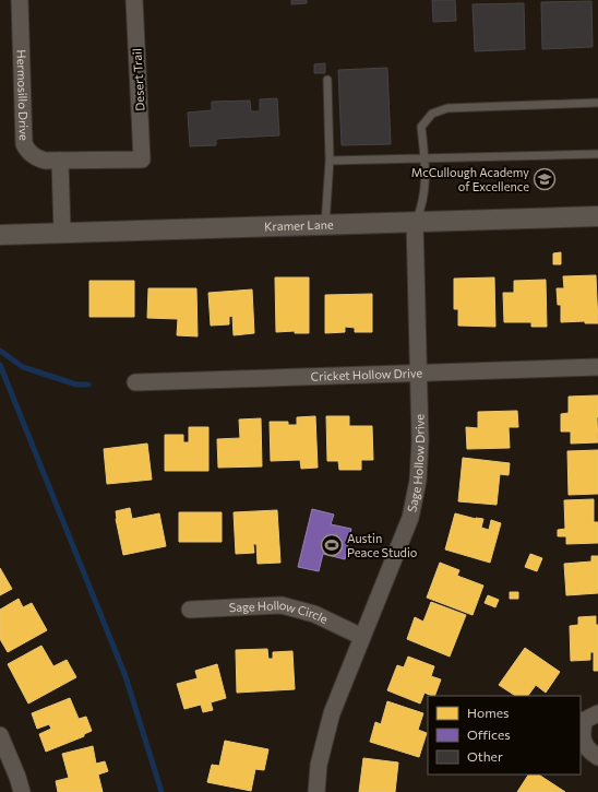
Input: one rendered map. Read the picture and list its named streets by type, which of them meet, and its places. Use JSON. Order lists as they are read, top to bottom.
{
  "streets": {
    "street": [
      "Desert Trail",
      "Hermosillo Drive",
      "Kramer Lane",
      "Cricket Hollow Drive",
      "Sage Hollow Drive",
      "Sage Hollow Circle"
    ]
  },
  "crossings": [
    ["Desert Trail", "Hermosillo Drive"],
    ["Kramer Lane", "Sage Hollow Drive"],
    ["Cricket Hollow Drive", "Sage Hollow Drive"],
    ["Sage Hollow Drive", "Sage Hollow Circle"]
  ],
  "places": {
    "school or university": ["McCullough Academy of Excellence"],
    "sports": ["Austin Peace Studio"]
  },
  "legend": ["Homes", "Offices", "Other"]
}
